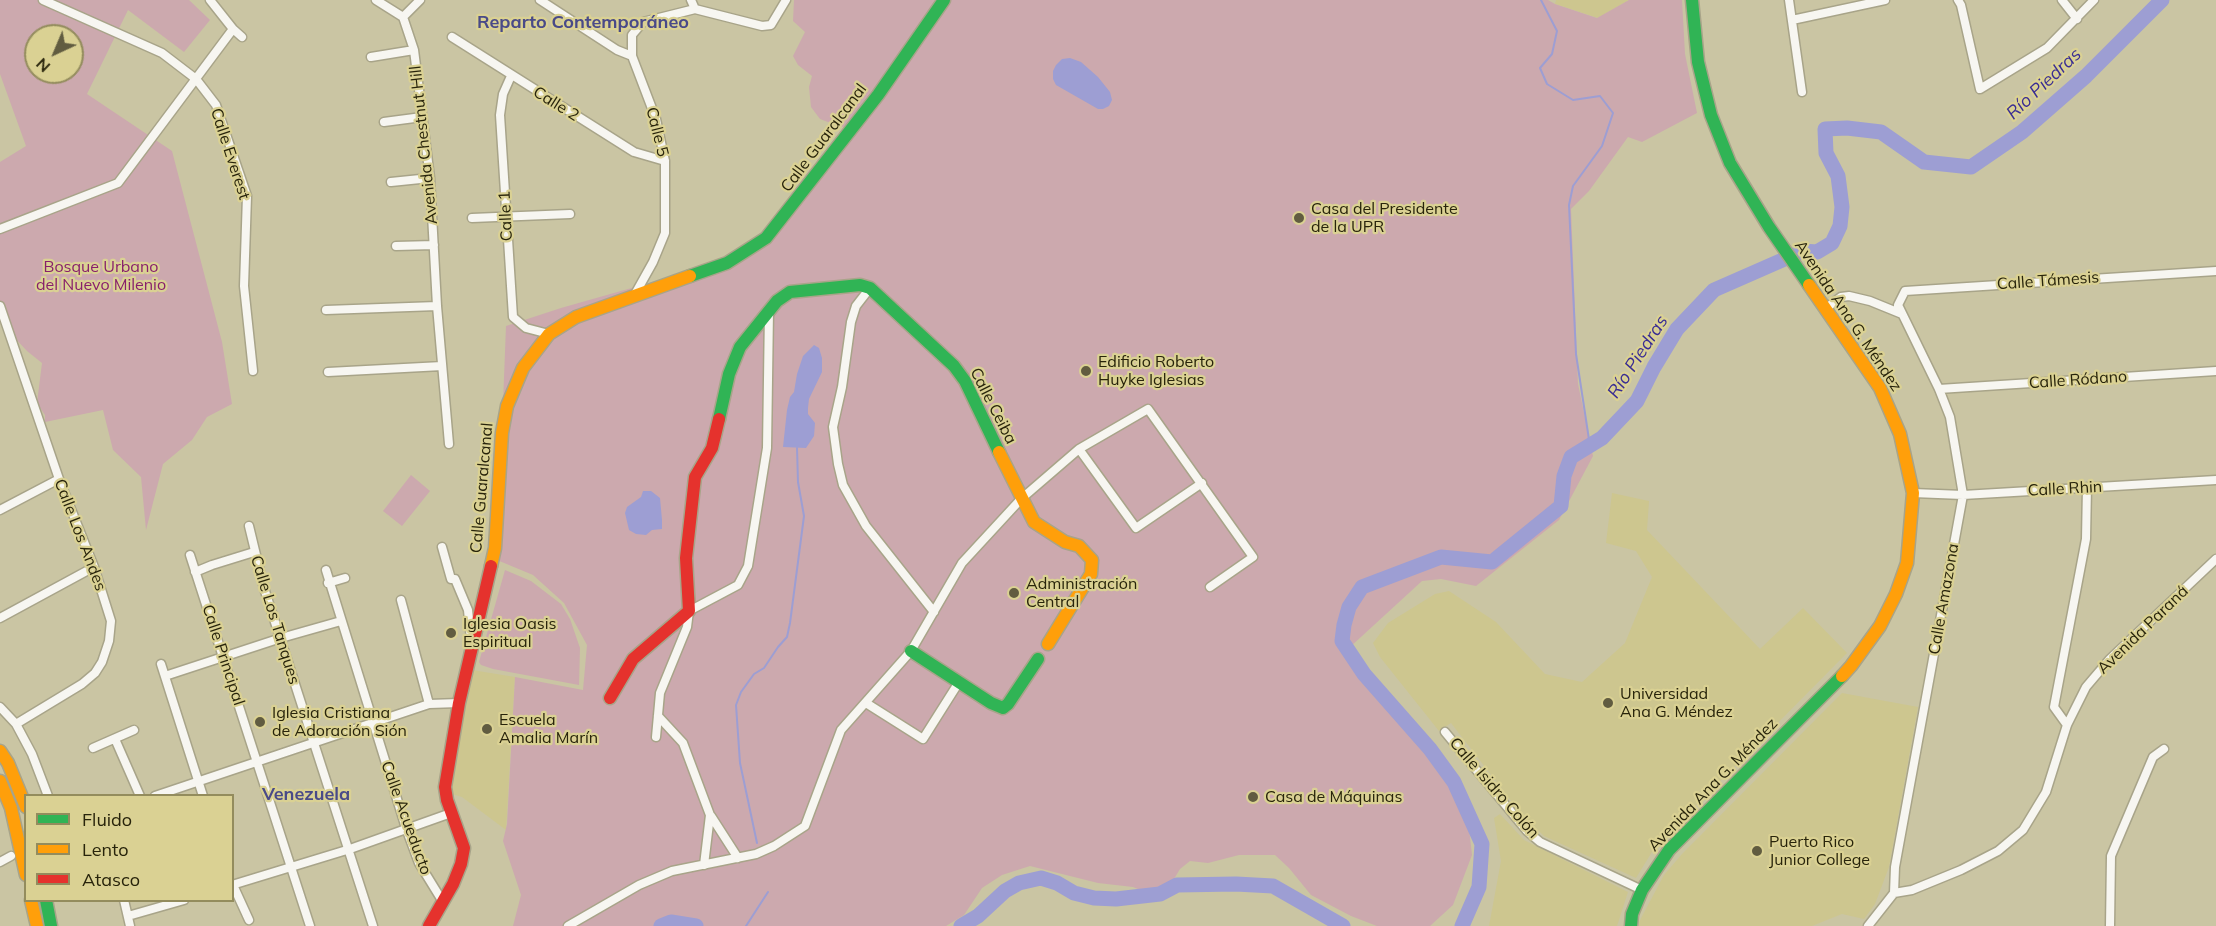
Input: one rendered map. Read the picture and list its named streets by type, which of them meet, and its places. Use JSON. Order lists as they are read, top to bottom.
{
  "streets": {
    "main road": ["Calle Guaralcanal", "Avenida Ana G. Méndez", "Calle Ceiba"],
    "street": [
      "Calle 2",
      "Calle 5",
      "Avenida Chestnut Hill",
      "Calle Everest",
      "Calle 1",
      "Calle Támesis",
      "Calle Ródano",
      "Calle Rhin",
      "Calle Los Andes",
      "Calle Amazona",
      "Calle Los Tanques",
      "Avenida Paraná",
      "Calle Principal",
      "Calle Isidro Colón",
      "Calle Acueducto"
    ]
  },
  "crossings": [
    ["Calle 2", "Calle 5"],
    ["Calle 2", "Calle 1"],
    ["Calle 5", "Calle Guaralcanal"],
    ["Calle Guaralcanal", "Calle 1"],
    ["Calle Guaralcanal", "Calle Acueducto"],
    ["Calle Támesis", "Calle Amazona"],
    ["Avenida Ana G. Méndez", "Calle Rhin"],
    ["Avenida Ana G. Méndez", "Calle Isidro Colón"],
    ["Calle Ródano", "Calle Amazona"],
    ["Calle Rhin", "Calle Amazona"],
    ["Calle Amazona", "Avenida Paraná"]
  ],
  "districts": ["Reparto Contemporáneo", "Venezuela"],
  "water": ["Río Piedras"],
  "parks": ["Bosque Urbano del Nuevo Milenio"],
  "places": [
    "Casa del Presidente de la UPR",
    "Edificio Roberto Huyke Iglesias",
    "Administración Central",
    "Iglesia Oasis Espiritual",
    "Universidad Ana G. Méndez",
    "Iglesia Cristiana de Adoración Sión",
    "Escuela Amalia Marín",
    "Casa de Máquinas",
    "Puerto Rico Junior College"
  ],
  "legend": ["Fluido", "Lento", "Atasco"],
  "north": "bottom left"
}
